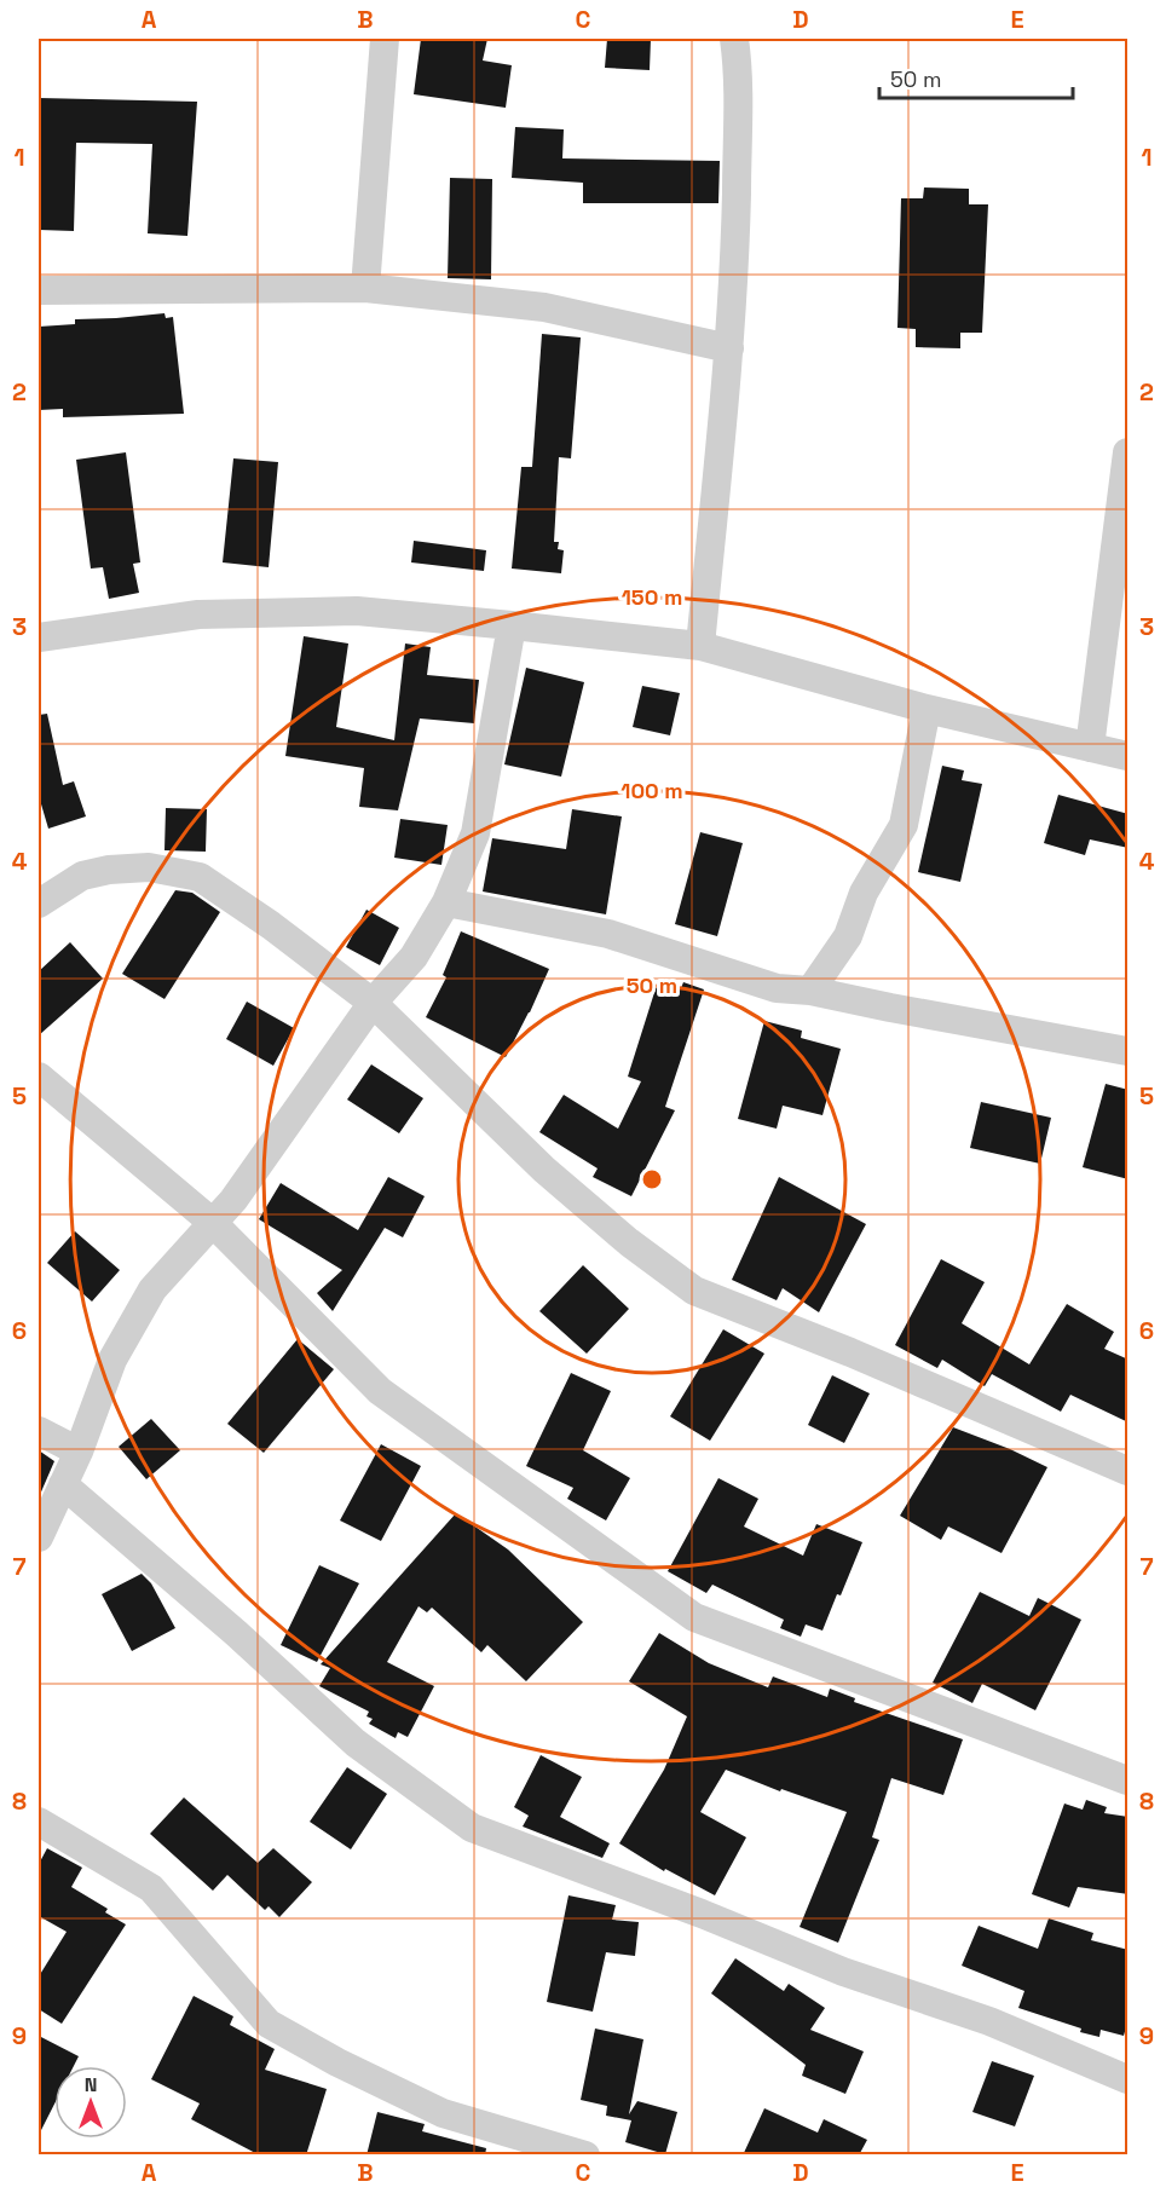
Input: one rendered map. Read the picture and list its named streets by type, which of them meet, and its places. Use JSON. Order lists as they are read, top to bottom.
{
  "scale_bar": "50 m",
  "north": "top",
  "grid": {
    "columns": [
      "A",
      "B",
      "C",
      "D",
      "E"
    ],
    "rows": [
      "1",
      "2",
      "3",
      "4",
      "5",
      "6",
      "7",
      "8",
      "9"
    ]
  },
  "rings": ["150 m", "100 m", "50 m"]
}
